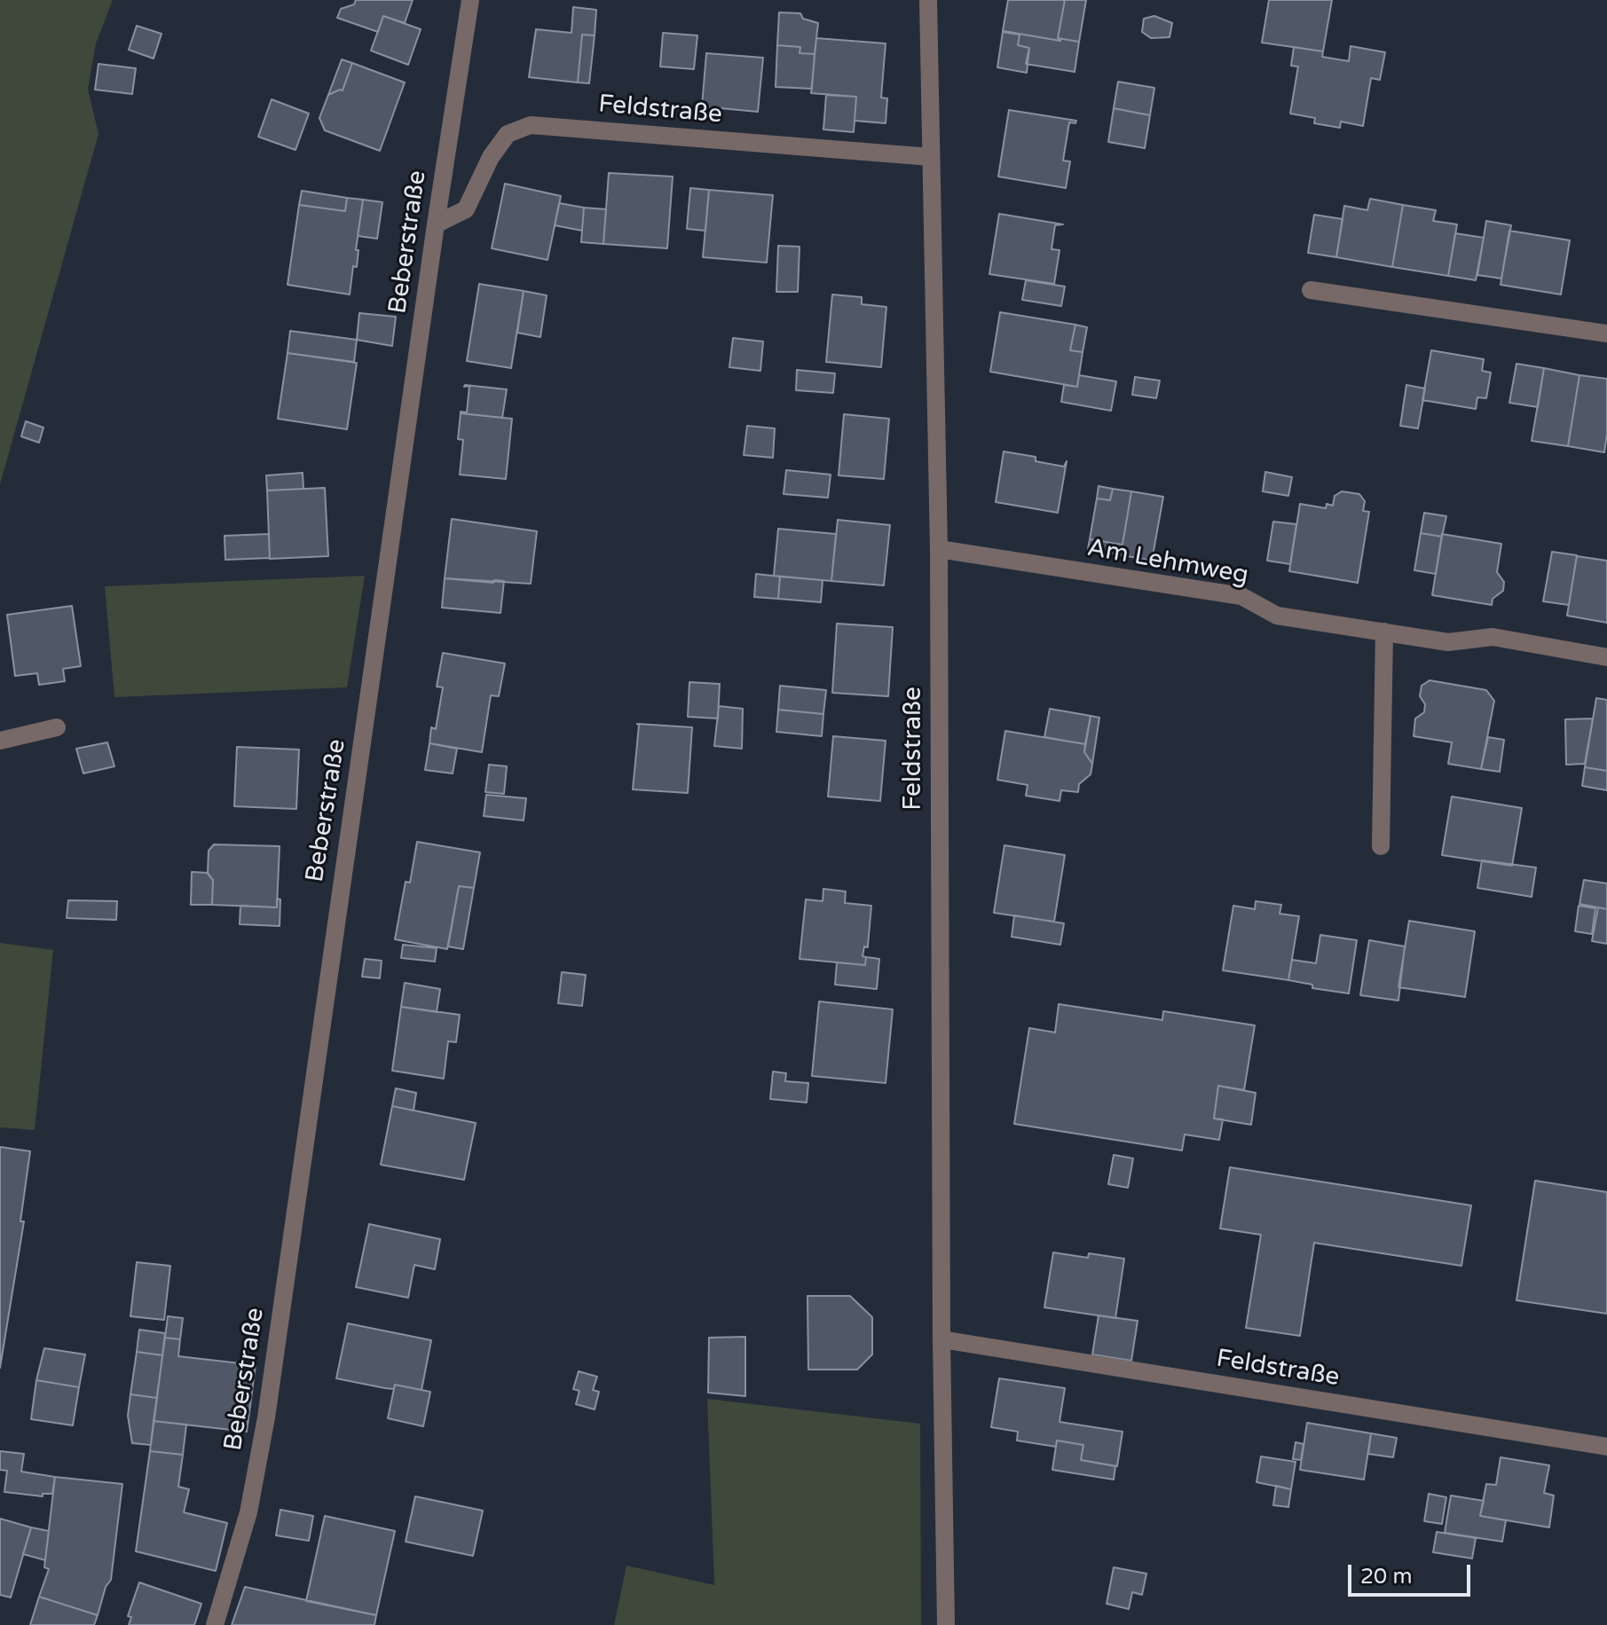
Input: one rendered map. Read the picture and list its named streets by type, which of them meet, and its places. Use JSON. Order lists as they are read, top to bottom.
{
  "streets": {
    "street": ["Feldstraße", "Beberstraße", "Am Lehmweg"]
  },
  "crossings": [
    ["Feldstraße", "Beberstraße"],
    ["Feldstraße", "Am Lehmweg"]
  ],
  "scale_bar": "20 m"
}
